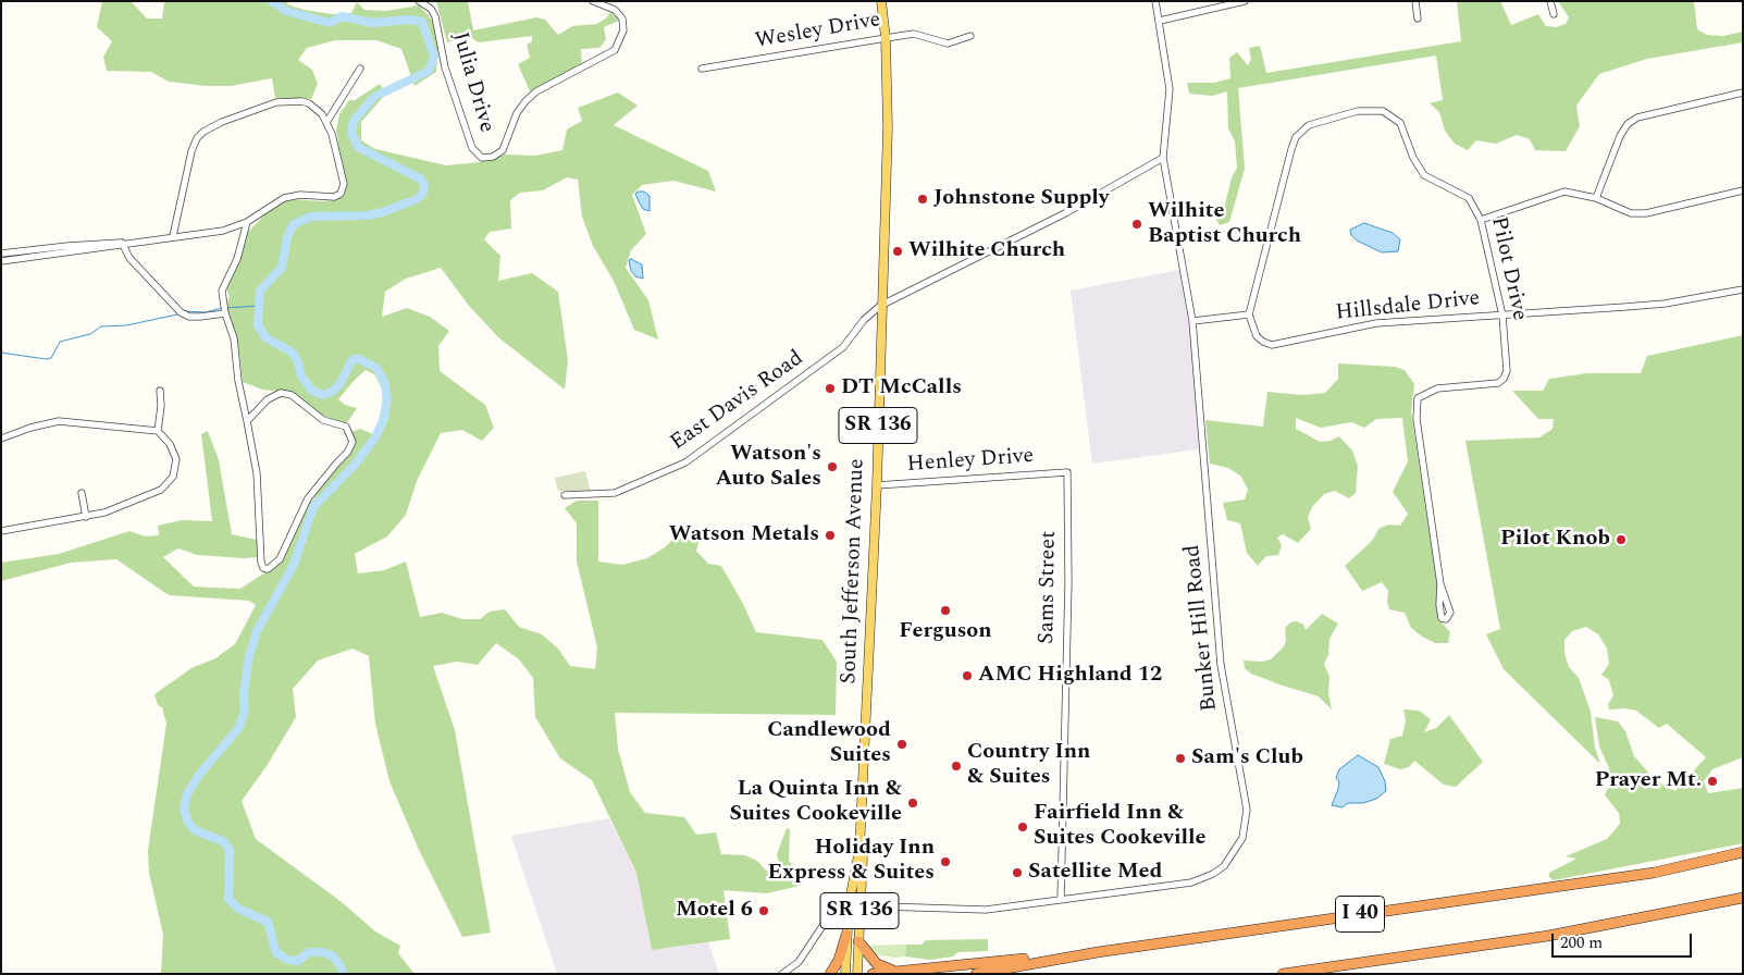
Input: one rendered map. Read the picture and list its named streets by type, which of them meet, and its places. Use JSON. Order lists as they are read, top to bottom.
{
  "streets": {
    "highway": ["I 40"],
    "main road": ["SR 136", "South Jefferson Avenue"],
    "street": [
      "Wesley Drive",
      "Julia Drive",
      "Pilot Drive",
      "Hillsdale Drive",
      "East Davis Road",
      "Henley Drive",
      "Sams Street",
      "Bunker Hill Road"
    ]
  },
  "crossings": [
    ["Wesley Drive", "South Jefferson Avenue"],
    ["Pilot Drive", "Hillsdale Drive"],
    ["East Davis Road", "South Jefferson Avenue"],
    ["East Davis Road", "Bunker Hill Road"],
    ["Henley Drive", "South Jefferson Avenue"],
    ["Henley Drive", "Sams Street"],
    ["South Jefferson Avenue", "Bunker Hill Road"],
    ["Sams Street", "Bunker Hill Road"]
  ],
  "places": [
    "Johnstone Supply",
    "Wilhite Baptist Church",
    "Wilhite Church",
    "DT McCalls",
    "Watson's Auto Sales",
    "Watson Metals",
    "Pilot Knob",
    "Ferguson",
    "AMC Highland 12",
    "Candlewood Suites",
    "Sam's Club",
    "Country Inn & Suites",
    "Prayer Mt.",
    "La Quinta Inn & Suites Cookeville",
    "Fairfield Inn & Suites Cookeville",
    "Holiday Inn Express & Suites",
    "Satellite Med",
    "Motel 6"
  ],
  "scale_bar": "200 m"
}
